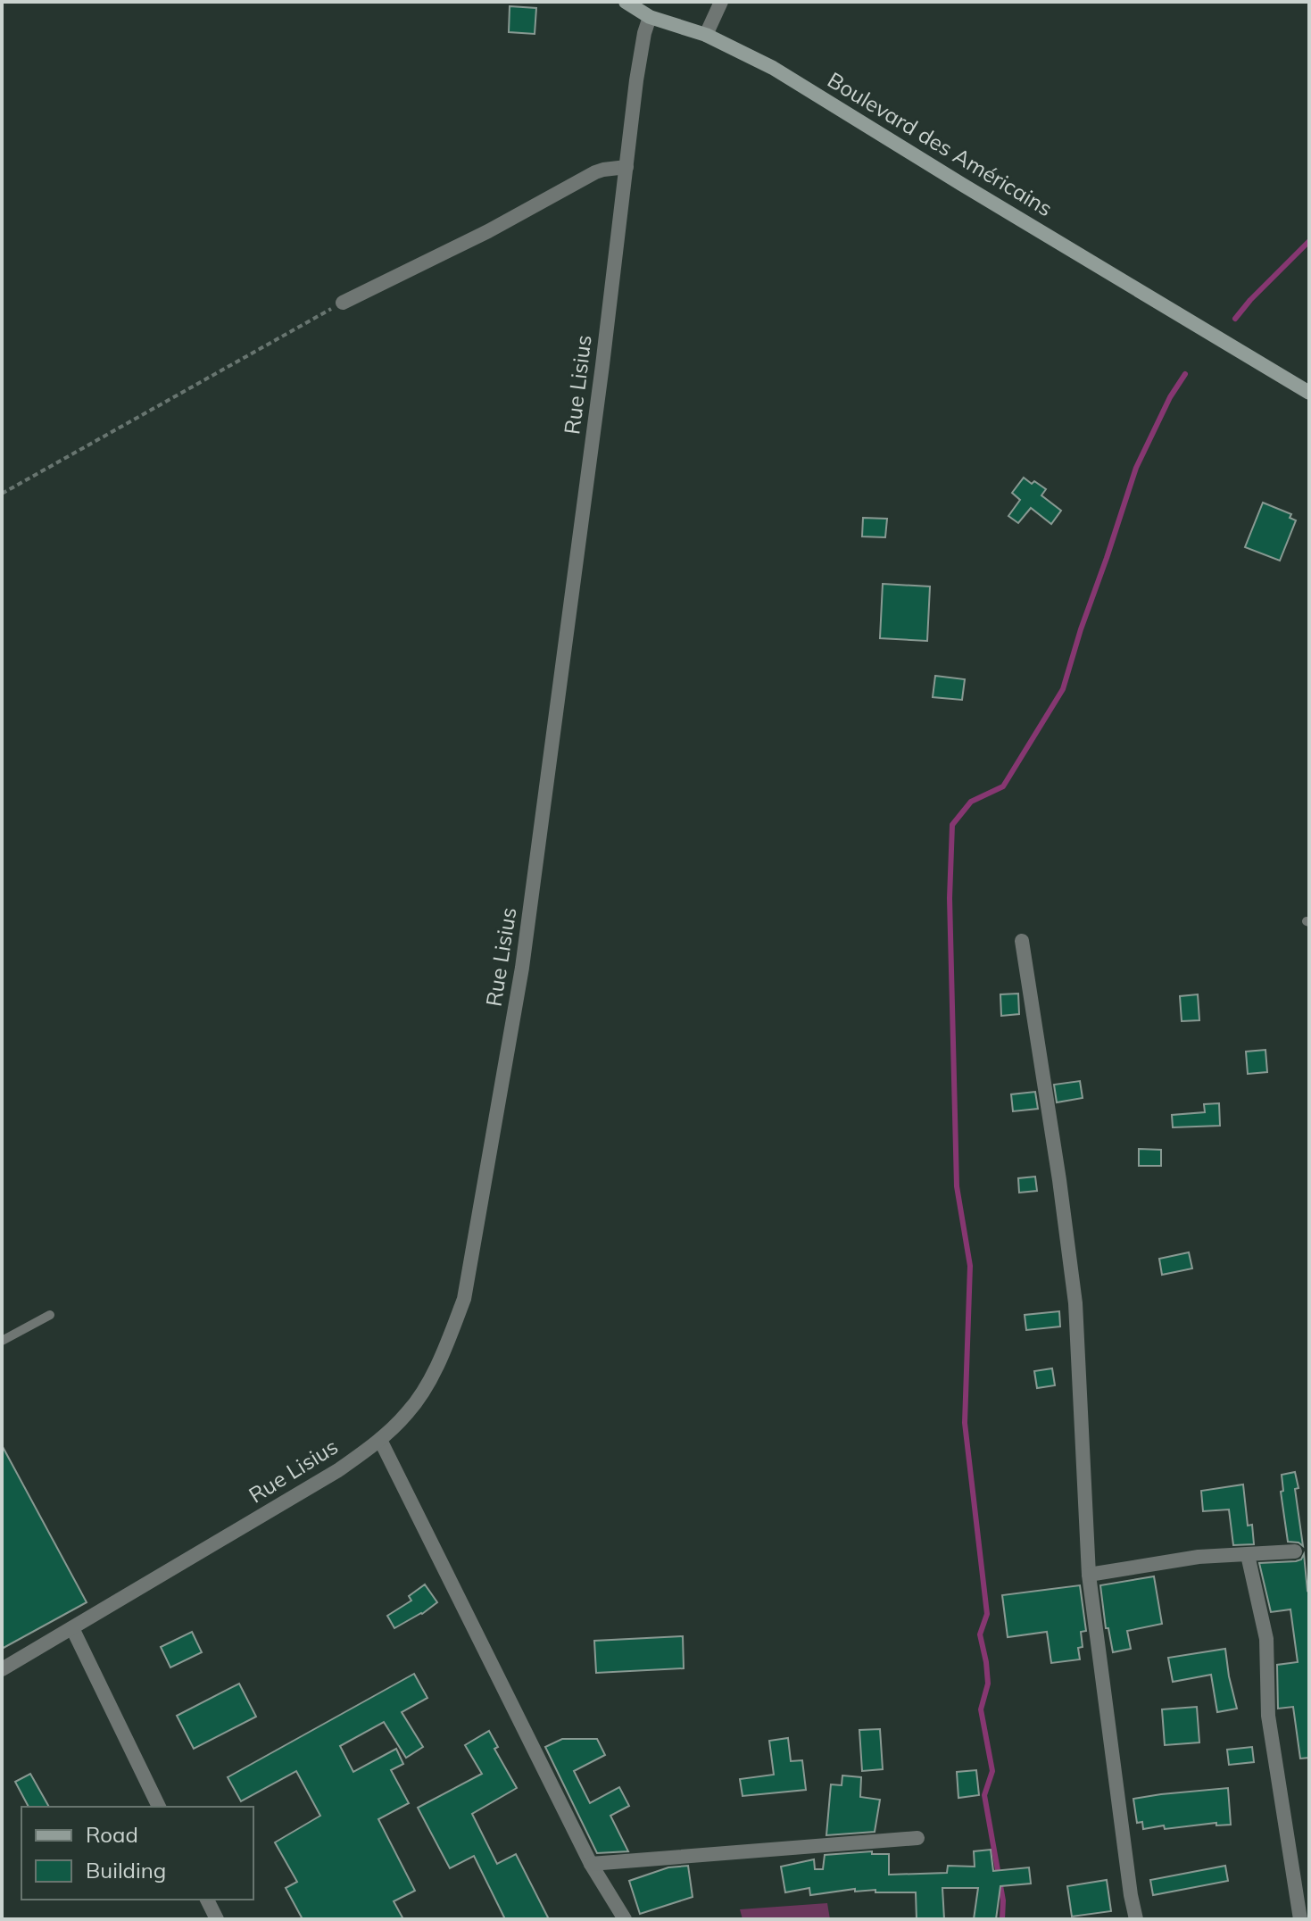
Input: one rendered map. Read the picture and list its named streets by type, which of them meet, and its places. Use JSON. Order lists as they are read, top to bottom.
{
  "streets": {
    "main road": ["Boulevard des Américains"],
    "street": ["Rue Lisius"]
  },
  "crossings": [
    ["Boulevard des Américains", "Rue Lisius"]
  ],
  "legend": ["Road", "Building"]
}
